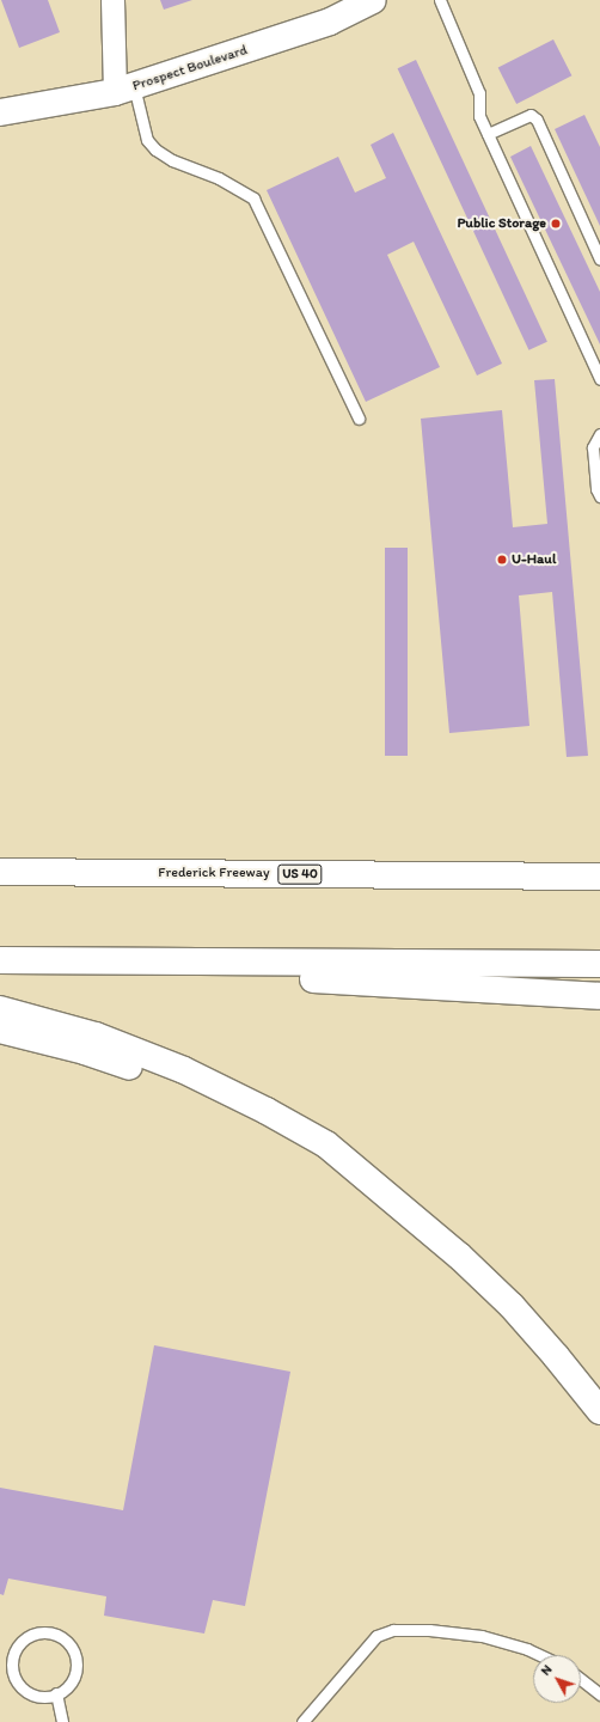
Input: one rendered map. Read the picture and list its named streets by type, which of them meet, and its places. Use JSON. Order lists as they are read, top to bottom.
{
  "streets": {
    "main road": ["Prospect Boulevard", "Frederick Freeway", "US 40"]
  },
  "places": ["Public Storage", "U-Haul"],
  "north": "top left"
}
